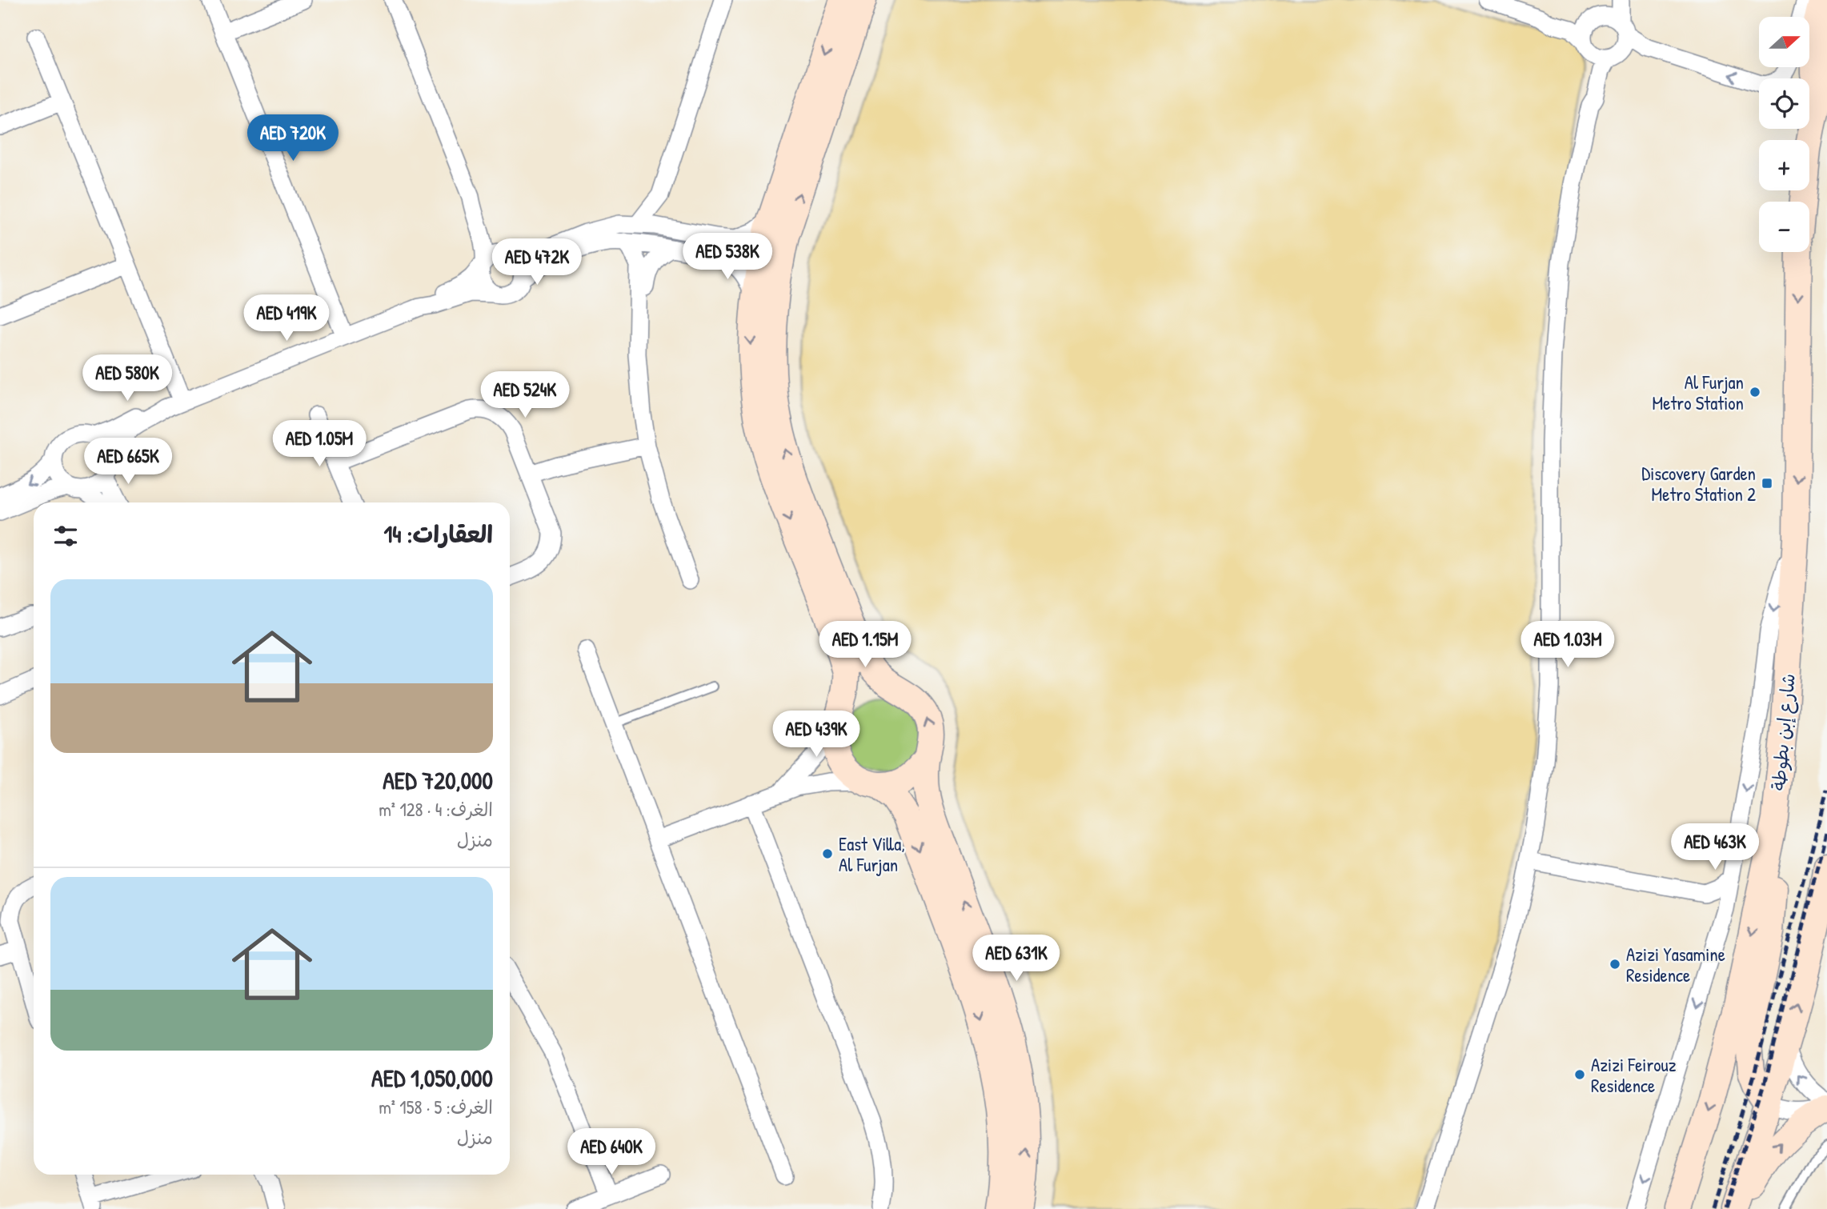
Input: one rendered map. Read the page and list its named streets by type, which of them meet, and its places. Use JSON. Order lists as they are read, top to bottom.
{
  "streets": {
    "street": ["شارع إبن بطوطة"]
  },
  "places": {
    "other": [
      "Al Furjan Metro Station",
      "East Villa, Al Furjan",
      "Azizi Yasamine Residence",
      "Azizi Feirouz Residence"
    ],
    "transit": ["Discovery Garden Metro Station 2"]
  },
  "north": "right",
  "page": {
    "map_buttons": ["+", "−"],
    "price": [
      "AED 720K",
      "AED 538K",
      "AED 472K",
      "AED 419K",
      "AED 580K",
      "AED 524K",
      "AED 1.05M",
      "AED 665K",
      "AED 1.15M",
      "AED 1.03M",
      "AED 439K",
      "AED 463K",
      "AED 631K",
      "AED 640K"
    ],
    "heading": "العقارات: 14",
    "list": [
      {
        "name": "AED 720,000",
        "note": "الغرف: 4 · 128 m² · منزل"
      },
      {
        "name": "AED 1,050,000",
        "note": "الغرف: 5 · 158 m² · منزل"
      }
    ]
  }
}
